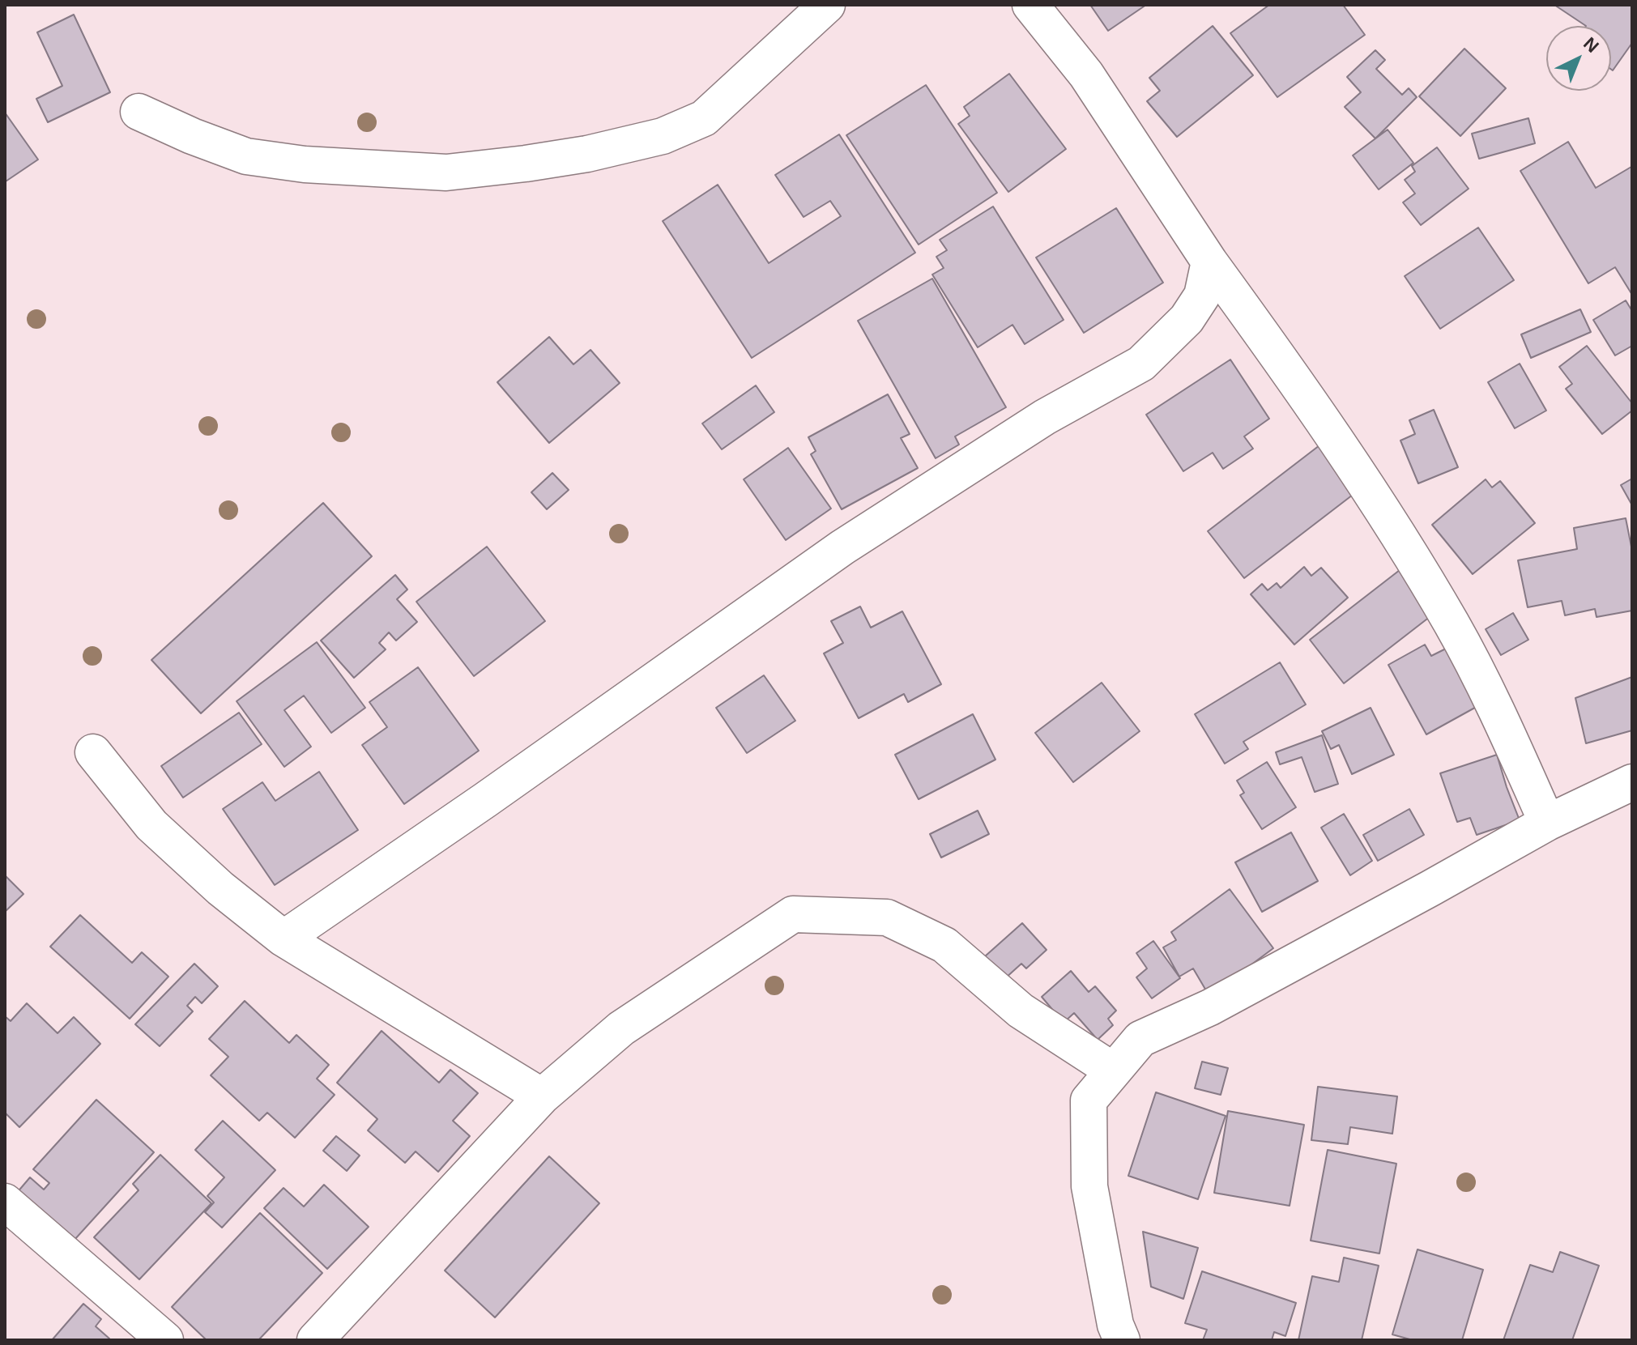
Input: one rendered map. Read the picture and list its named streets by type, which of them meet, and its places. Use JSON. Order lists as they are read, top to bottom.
{
  "north": "top right"
}
